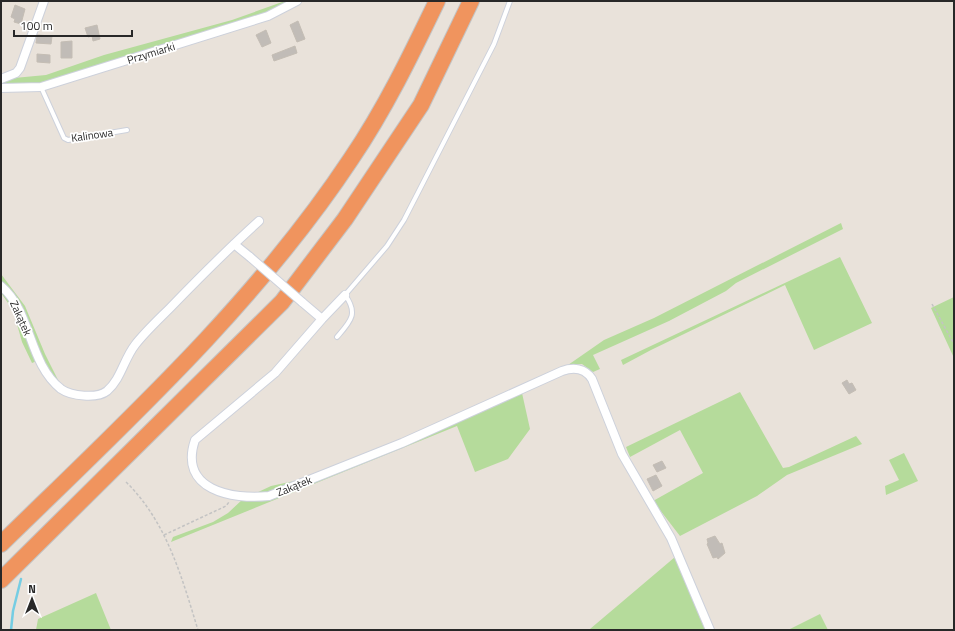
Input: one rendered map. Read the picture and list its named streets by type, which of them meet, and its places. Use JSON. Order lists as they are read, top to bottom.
{
  "streets": {
    "street": ["Przymiarki", "Zakątek"],
    "lane": ["Kalinowa"]
  },
  "crossings": [
    ["Przymiarki", "Kalinowa"]
  ],
  "scale_bar": "100 m",
  "north": "top"
}
